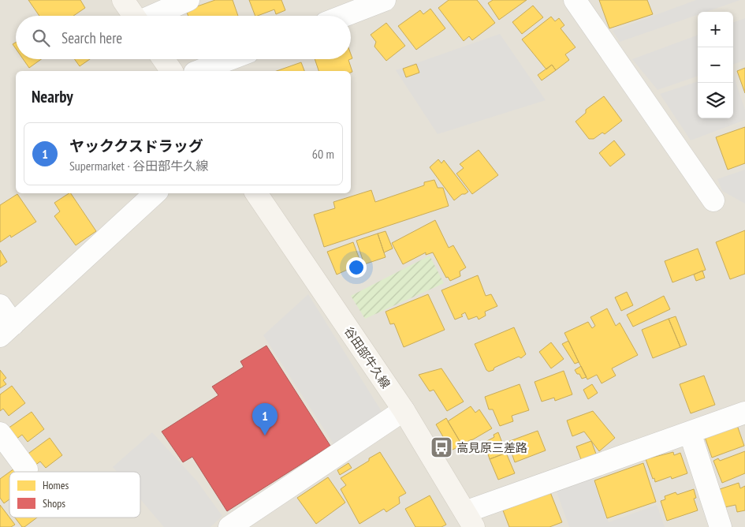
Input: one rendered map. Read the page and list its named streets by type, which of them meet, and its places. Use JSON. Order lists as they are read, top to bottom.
{
  "streets": {
    "main road": ["谷田部牛久線"]
  },
  "places": {
    "bus stop": ["高見原三差路"]
  },
  "legend": ["Homes", "Shops"],
  "page": {
    "map_buttons": ["+", "−"],
    "search": "Search here",
    "heading": "Nearby",
    "list": [
      {
        "mark": "1",
        "name": "ヤッククスドラッグ",
        "note": "Supermarket · 谷田部牛久線",
        "value": "60 m"
      }
    ],
    "pins": "1"
  }
}
